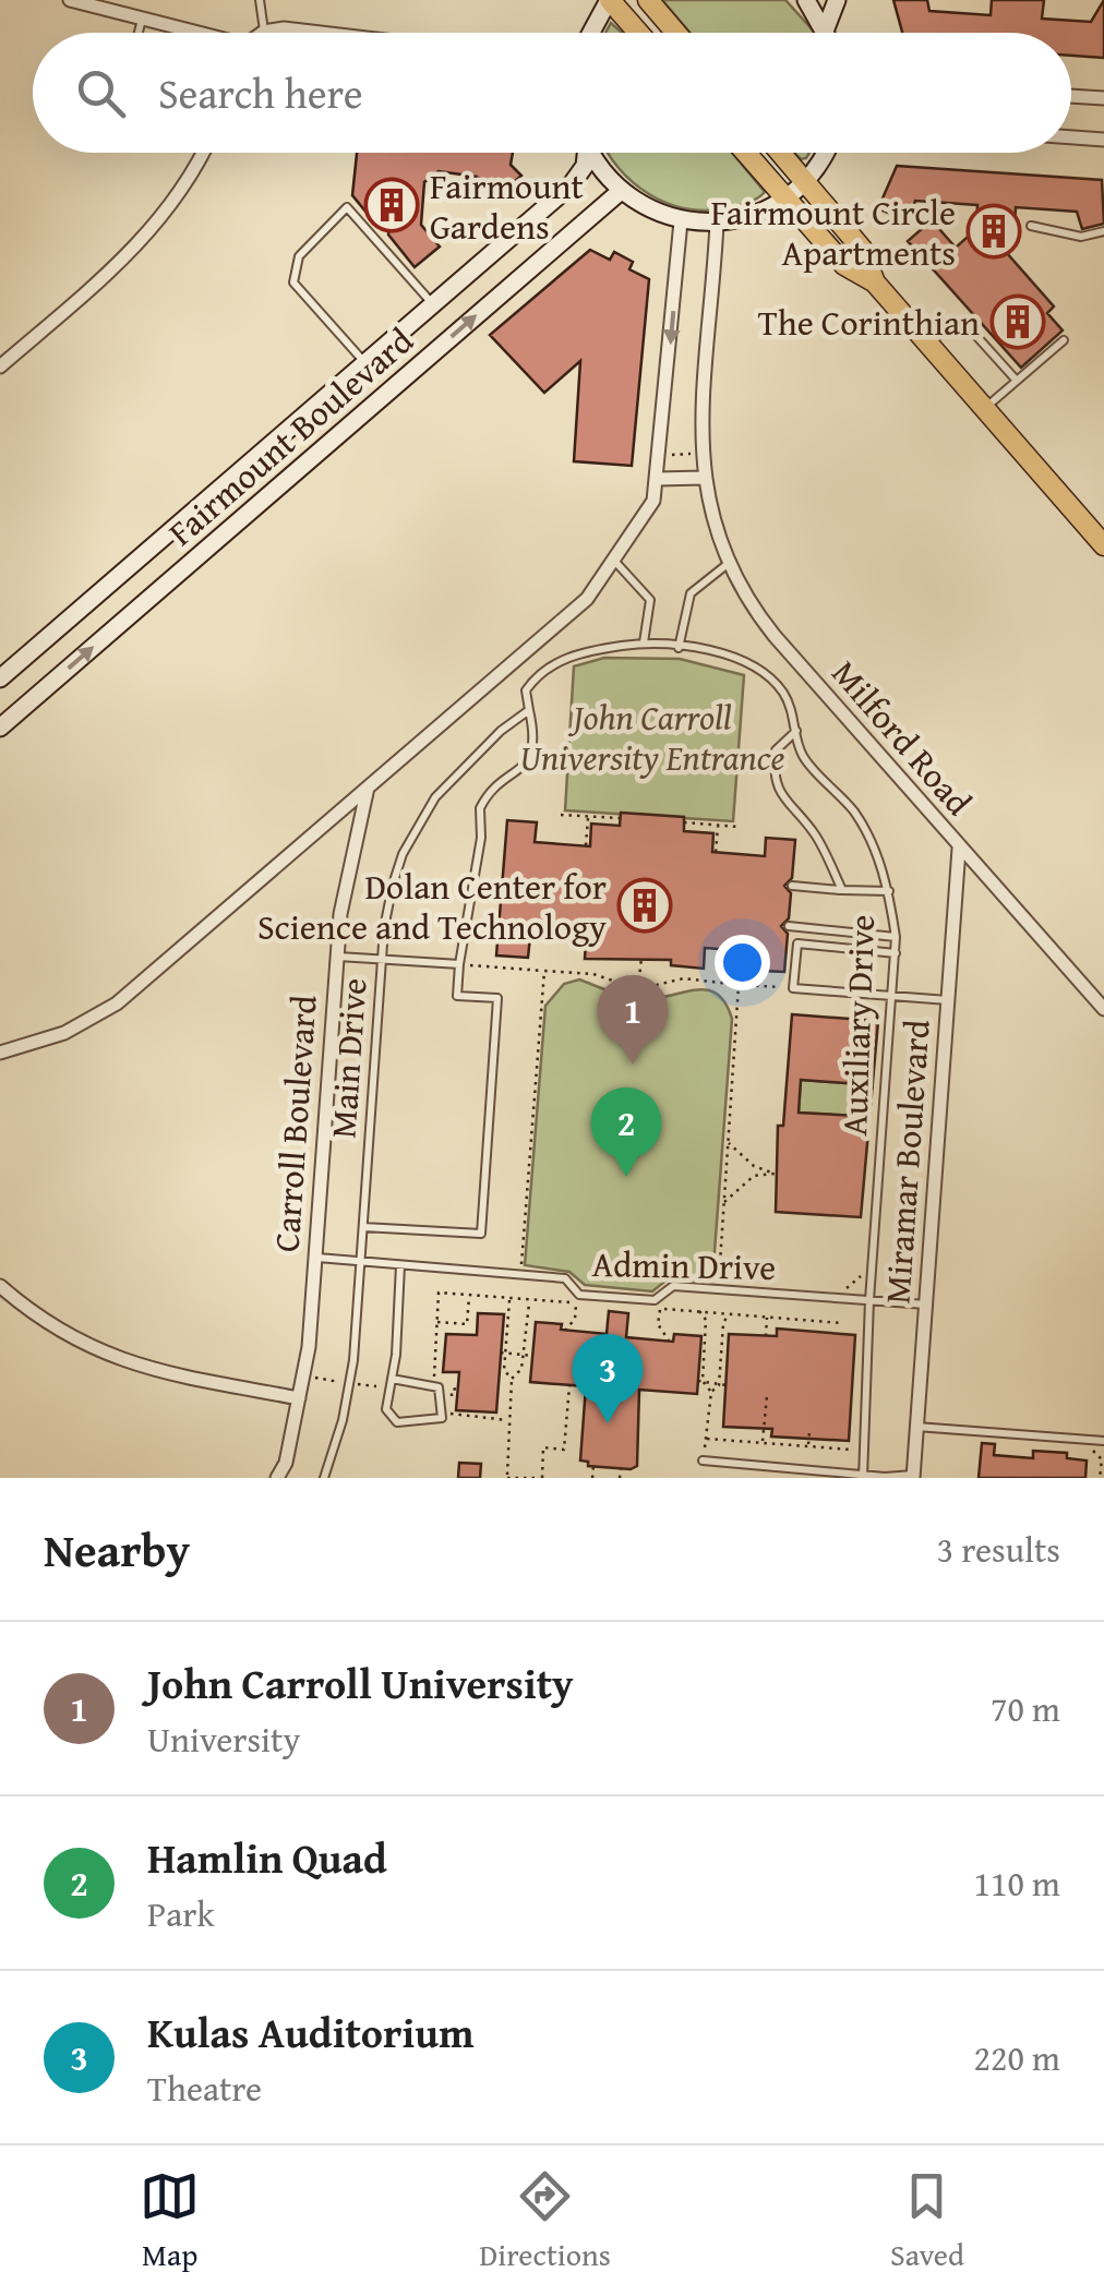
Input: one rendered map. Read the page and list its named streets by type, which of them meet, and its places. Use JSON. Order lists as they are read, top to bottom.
{
  "streets": {
    "main road": ["Fairmount Boulevard"],
    "street": ["Milford Road", "Carroll Boulevard", "Miramar Boulevard"],
    "lane": ["Auxiliary Drive", "Main Drive", "Admin Drive"]
  },
  "crossings": [
    ["Milford Road", "Miramar Boulevard"],
    ["Auxiliary Drive", "Main Drive"],
    ["Auxiliary Drive", "Admin Drive"],
    ["Main Drive", "Admin Drive"],
    ["Carroll Boulevard", "Admin Drive"],
    ["Miramar Boulevard", "Admin Drive"]
  ],
  "parks": ["John Carroll University Entrance"],
  "places": {
    "building": [
      "Fairmount Gardens",
      "Fairmount Circle Apartments",
      "The Corinthian",
      "Dolan Center for Science and Technology"
    ]
  },
  "page": {
    "search": "Search here",
    "pins": ["1", "2", "3"],
    "heading": ["Nearby", "3 results"],
    "list": [
      {
        "mark": "1",
        "name": "John Carroll University",
        "note": "University",
        "value": "70 m"
      },
      {
        "mark": "2",
        "name": "Hamlin Quad",
        "note": "Park",
        "value": "110 m"
      },
      {
        "mark": "3",
        "name": "Kulas Auditorium",
        "note": "Theatre",
        "value": "220 m"
      }
    ],
    "nav": ["Map", "Directions", "Saved"]
  }
}
